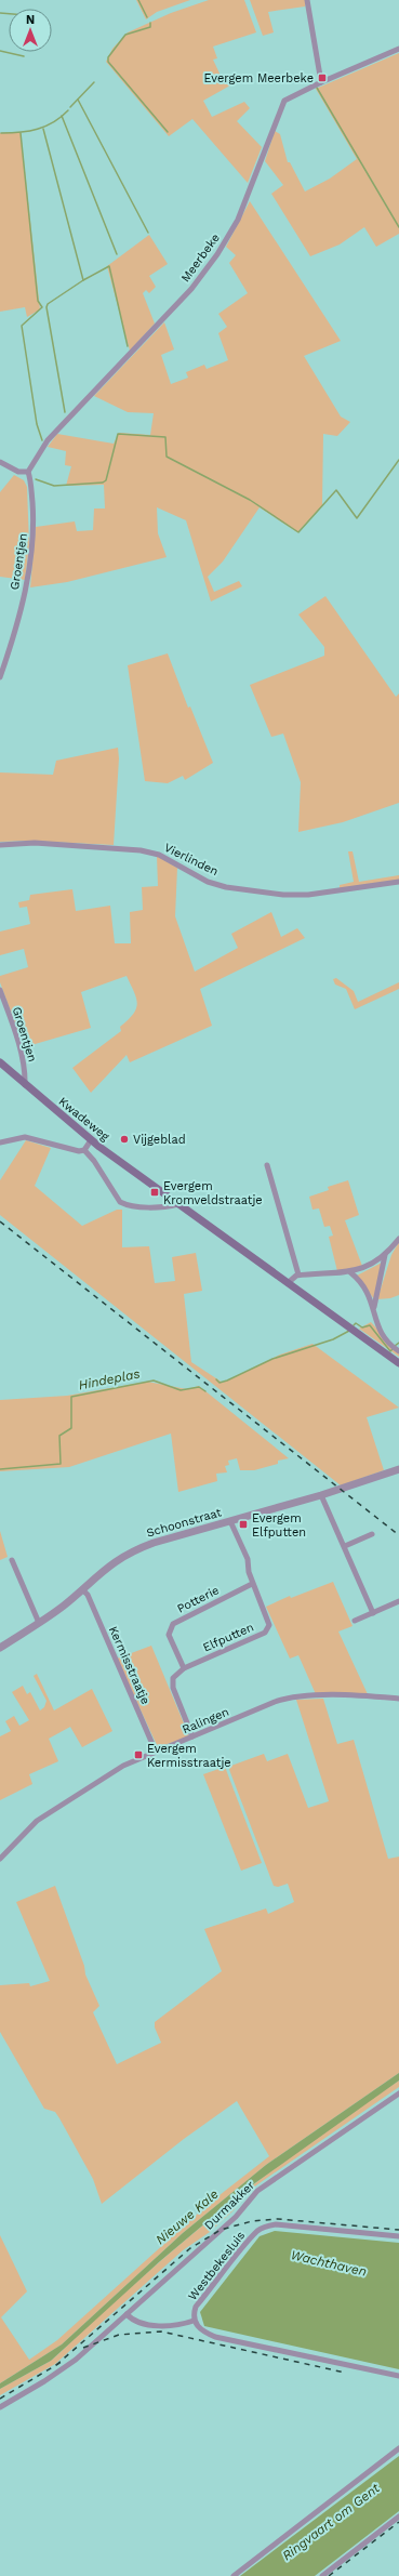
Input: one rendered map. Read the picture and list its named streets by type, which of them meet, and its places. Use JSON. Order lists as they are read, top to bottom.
{
  "streets": {
    "main road": ["Kwadeweg"],
    "street": [
      "Meerbeke",
      "Groentjen",
      "Vierlinden",
      "Schoonstraat",
      "Potterie",
      "Elfputten",
      "Kermisstraatje",
      "Ralingen",
      "Durmakker",
      "Westbekesluis"
    ]
  },
  "crossings": [
    ["Meerbeke", "Groentjen"],
    ["Groentjen", "Kwadeweg"],
    ["Schoonstraat", "Elfputten"],
    ["Schoonstraat", "Kermisstraatje"],
    ["Potterie", "Elfputten"],
    ["Kermisstraatje", "Ralingen"]
  ],
  "water": [
    "Hindeplas",
    "Nieuwe Kale",
    "Wachthaven",
    "Ringvaart om Gent"
  ],
  "places": {
    "transit": [
      "Evergem Meerbeke",
      "Evergem Kromveldstraatje",
      "Evergem Elfputten",
      "Evergem Kermisstraatje"
    ],
    "other": ["Vijgeblad"]
  },
  "north": "top"
}
